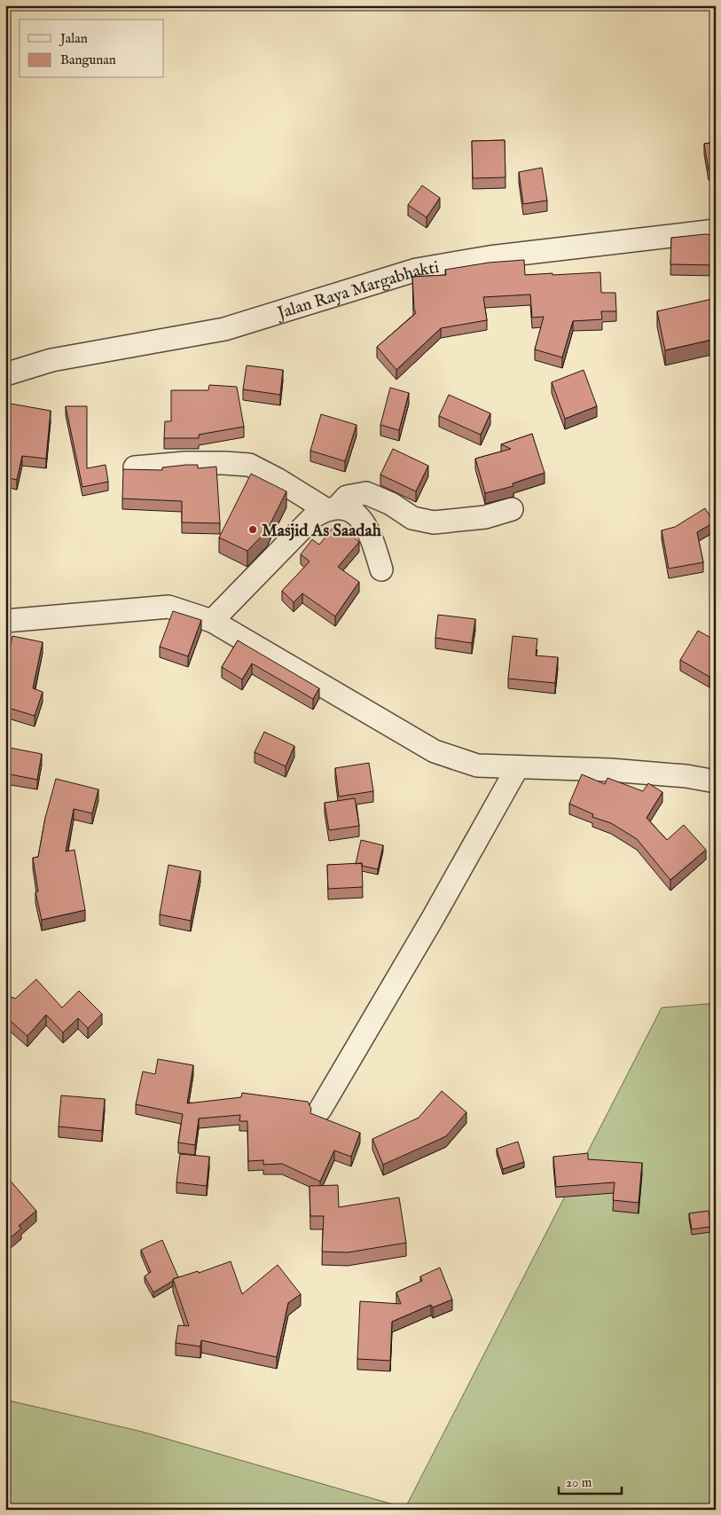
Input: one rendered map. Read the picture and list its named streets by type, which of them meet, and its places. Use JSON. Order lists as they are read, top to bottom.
{
  "streets": {
    "street": ["Jalan Raya Margabhakti"]
  },
  "places": ["Masjid As Saadah"],
  "legend": ["Jalan", "Bangunan"],
  "scale_bar": "20 m"
}
